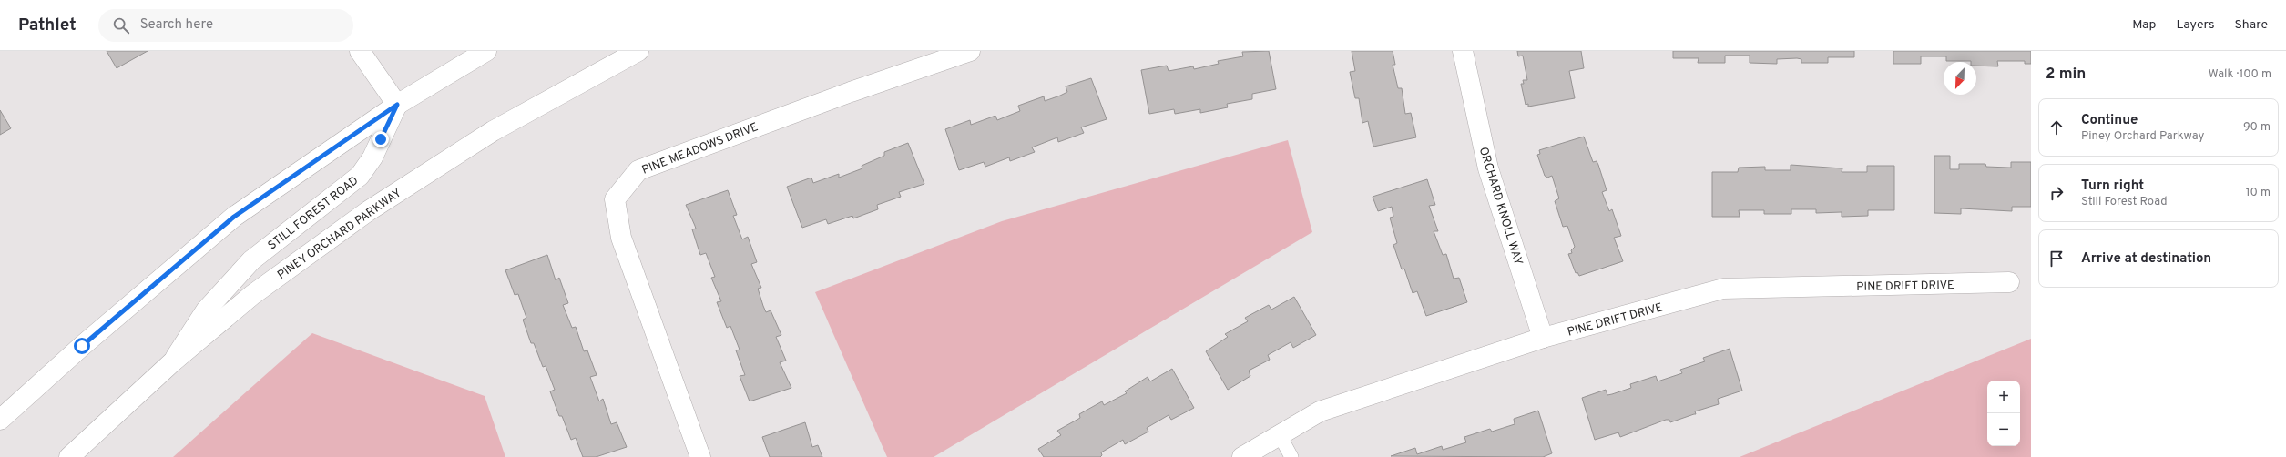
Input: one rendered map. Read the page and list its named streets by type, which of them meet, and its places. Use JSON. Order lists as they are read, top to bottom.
{
  "streets": {
    "street": [
      "PINE MEADOWS DRIVE",
      "ORCHARD KNOLL WAY",
      "STILL FOREST ROAD",
      "PINEY ORCHARD PARKWAY",
      "PINE DRIFT DRIVE"
    ]
  },
  "crossings": [
    ["ORCHARD KNOLL WAY", "PINE DRIFT DRIVE"],
    ["STILL FOREST ROAD", "PINEY ORCHARD PARKWAY"]
  ],
  "north": "bottom left",
  "page": {
    "header": "Pathlet",
    "search": "Search here",
    "nav": ["Map", "Layers", "Share"],
    "heading": ["2 min", "Walk · 100 m"],
    "list": [
      ["Continue", "Piney Orchard Parkway", "90 m"],
      ["Turn right", "Still Forest Road", "10 m"],
      "Arrive at destination"
    ],
    "map_buttons": ["+", "−"]
  }
}
